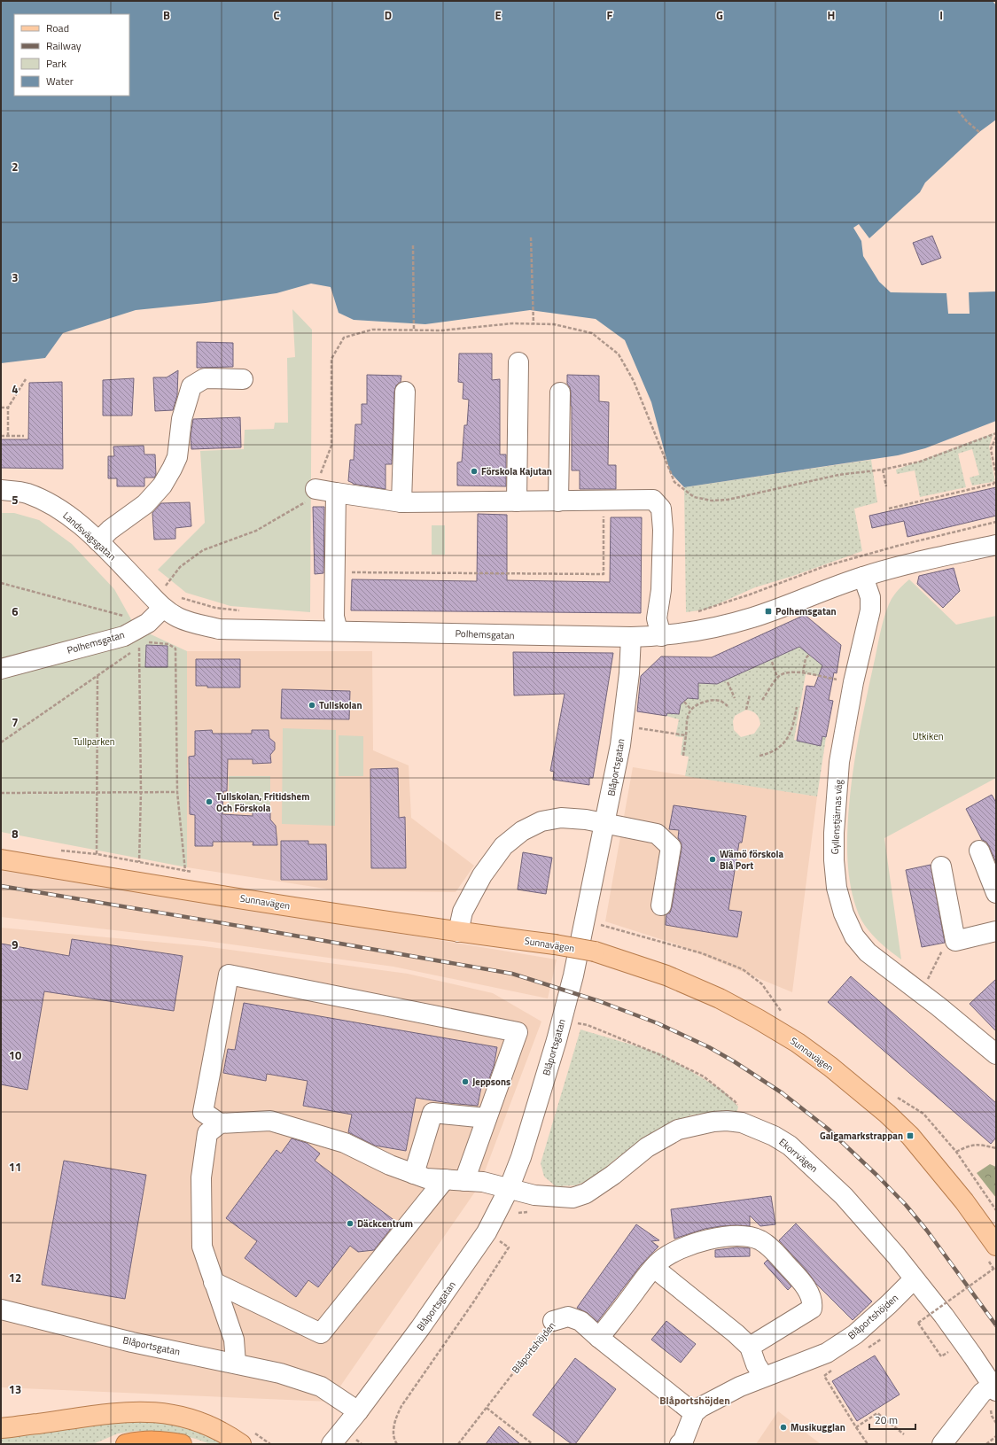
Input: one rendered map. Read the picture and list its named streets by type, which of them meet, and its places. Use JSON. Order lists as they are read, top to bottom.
{
  "streets": {
    "main road": ["Sunnavägen"],
    "street": [
      "Landsvägsgatan",
      "Polhemsgatan",
      "Blåportsgatan",
      "Gyllenstjärnas väg",
      "Ekorrvägen",
      "Blåportshöjden"
    ]
  },
  "crossings": [
    ["Landsvägsgatan", "Polhemsgatan"],
    ["Polhemsgatan", "Blåportsgatan"],
    ["Polhemsgatan", "Gyllenstjärnas väg"],
    ["Blåportsgatan", "Ekorrvägen"],
    ["Ekorrvägen", "Blåportshöjden"]
  ],
  "districts": ["Blåportshöjden"],
  "parks": ["Utkiken", "Tullparken"],
  "places": {
    "other": [
      "Förskola Kajutan",
      "Tullskolan",
      "Tullskolan, Fritidshem Och Förskola",
      "Wämö förskola Blå Port",
      "Jeppsons",
      "Däckcentrum",
      "Musikugglan"
    ],
    "transit": ["Polhemsgatan", "Galgamarkstrappan"]
  },
  "legend": [
    "Road",
    "Railway",
    "Park",
    "Water"
  ],
  "scale_bar": "20 m",
  "grid": {
    "columns": [
      "B",
      "C",
      "D",
      "E",
      "F",
      "G",
      "H",
      "I"
    ],
    "rows": [
      "2",
      "3",
      "4",
      "5",
      "6",
      "7",
      "8",
      "9",
      "10",
      "11",
      "12",
      "13"
    ]
  }
}
